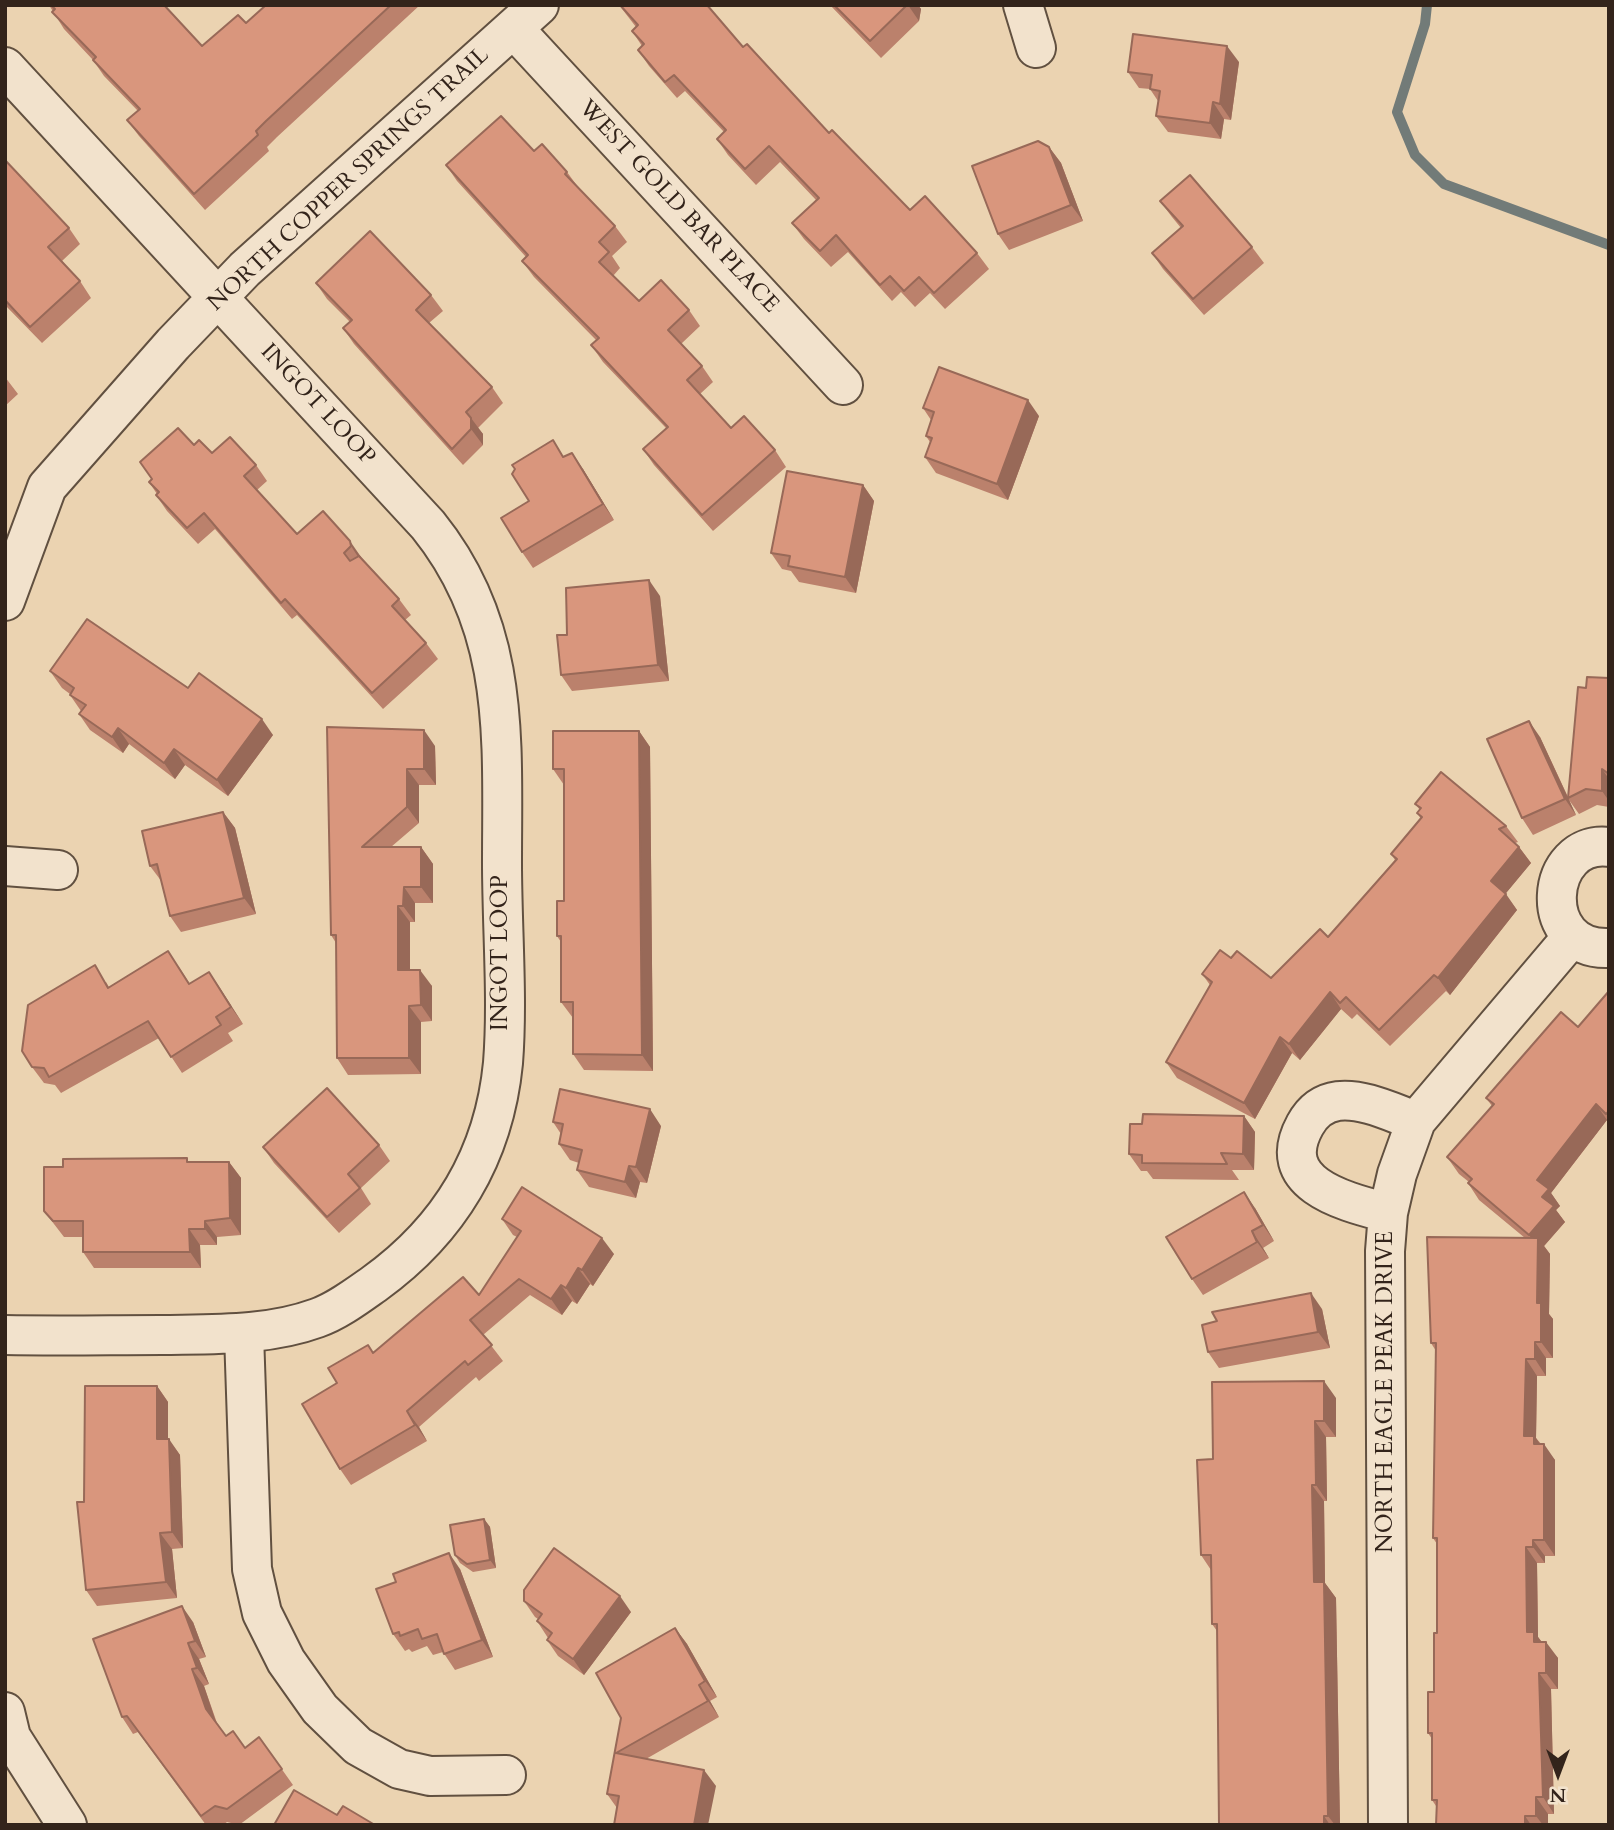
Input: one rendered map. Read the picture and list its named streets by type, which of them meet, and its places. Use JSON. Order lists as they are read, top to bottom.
{
  "streets": {
    "street": [
      "NORTH COPPER SPRINGS TRAIL",
      "WEST GOLD BAR PLACE",
      "INGOT LOOP",
      "NORTH EAGLE PEAK DRIVE"
    ]
  },
  "crossings": [
    ["NORTH COPPER SPRINGS TRAIL", "WEST GOLD BAR PLACE"],
    ["NORTH COPPER SPRINGS TRAIL", "INGOT LOOP"]
  ],
  "north": "bottom"
}
